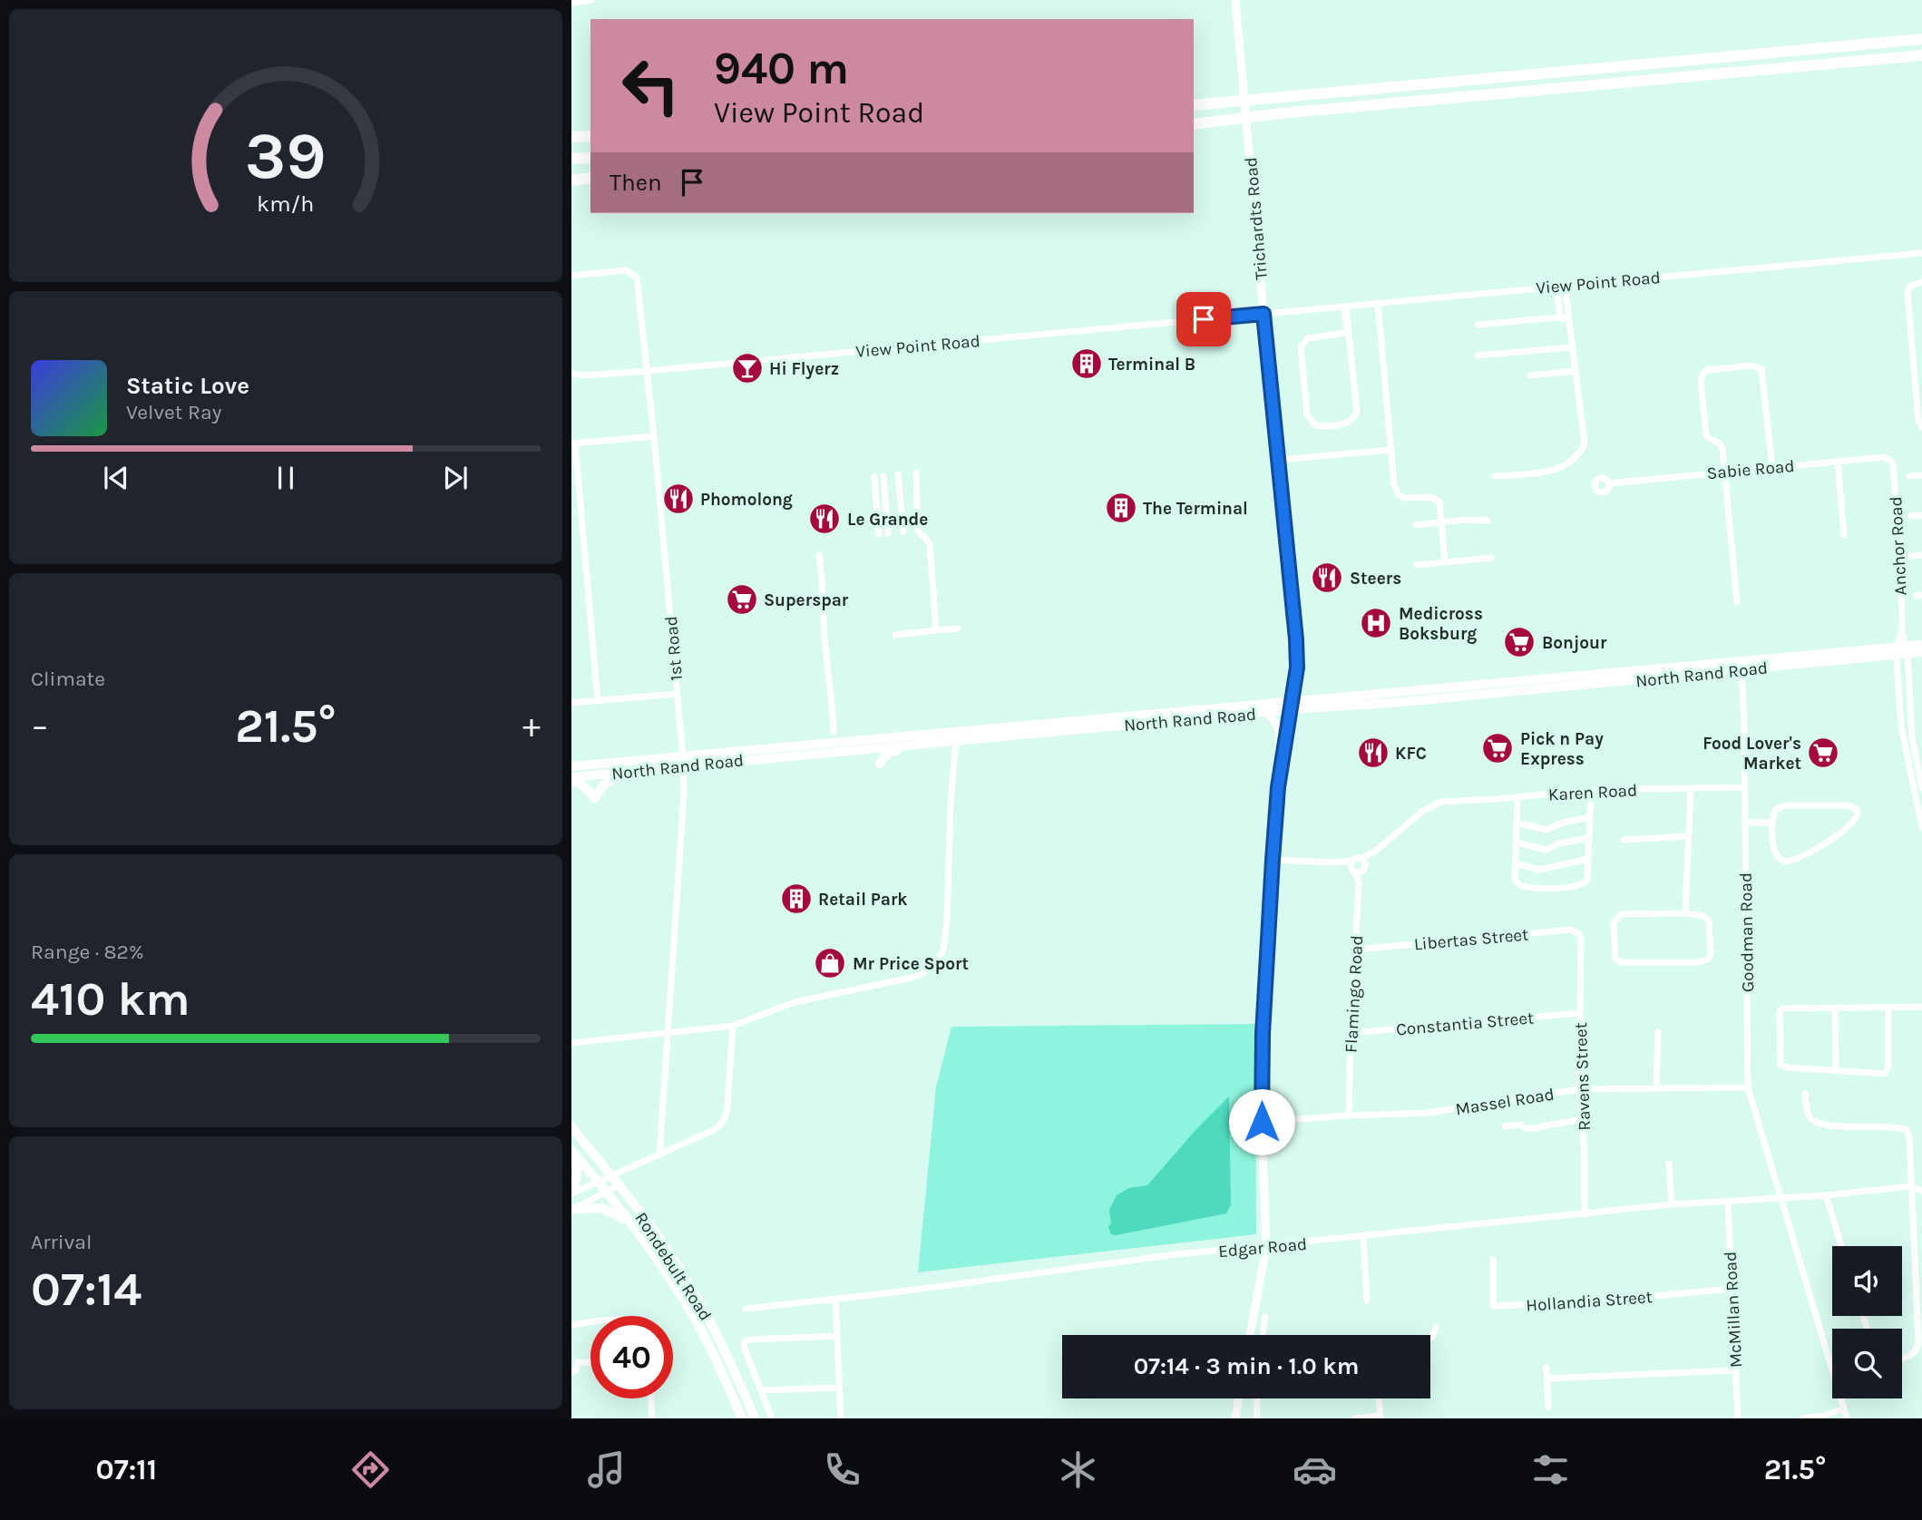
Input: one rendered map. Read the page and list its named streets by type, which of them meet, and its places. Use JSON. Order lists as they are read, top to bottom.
{
  "streets": {
    "main road": ["North Rand Road", "Rondebult Road"],
    "street": [
      "Trichardts Road",
      "View Point Road",
      "Sabie Road",
      "Anchor Road",
      "1st Road",
      "Karen Road",
      "Goodman Road",
      "Libertas Street",
      "Flamingo Road",
      "Constantia Street",
      "Ravens Street",
      "Massel Road",
      "Edgar Road",
      "Hollandia Street",
      "McMillan Road"
    ]
  },
  "crossings": [
    ["Trichardts Road", "View Point Road"],
    ["Trichardts Road", "North Rand Road"],
    ["Trichardts Road", "Massel Road"],
    ["Trichardts Road", "Edgar Road"],
    ["View Point Road", "1st Road"],
    ["Sabie Road", "Anchor Road"],
    ["Anchor Road", "North Rand Road"],
    ["1st Road", "North Rand Road"],
    ["North Rand Road", "Goodman Road"],
    ["Karen Road", "Goodman Road"],
    ["Karen Road", "Flamingo Road"],
    ["Goodman Road", "Massel Road"],
    ["Goodman Road", "Edgar Road"],
    ["Libertas Street", "Flamingo Road"],
    ["Libertas Street", "Ravens Street"],
    ["Flamingo Road", "Constantia Street"],
    ["Flamingo Road", "Massel Road"],
    ["Constantia Street", "Ravens Street"],
    ["Ravens Street", "Massel Road"],
    ["Ravens Street", "Edgar Road"],
    ["Edgar Road", "McMillan Road"],
    ["Hollandia Street", "McMillan Road"]
  ],
  "places": {
    "building": ["Terminal B", "The Terminal", "Retail Park"],
    "bar": ["Hi Flyerz"],
    "restaurant": [
      "Phomolong",
      "Le Grande",
      "Steers",
      "KFC"
    ],
    "supermarket": [
      "Superspar",
      "Bonjour",
      "Pick n Pay Express",
      "Food Lover's Market"
    ],
    "hospital": ["Medicross Boksburg"],
    "shop": ["Mr Price Sport"]
  },
  "page": {
    "turn": ["940 m", "View Point Road"],
    "then": "Then",
    "song": ["Static Love", "Velvet Ray"],
    "tile": [
      "Climate",
      ["Range · 82%", "410 km"],
      ["Arrival", "07:14"]
    ],
    "heat": ["−", "21.5°", "+"],
    "limit": "40",
    "trip": "07:14 · 3 min · 1.0 km",
    "tabs": ["07:11", "21.5°"],
    "gauge": ["39", "km/h"]
  }
}
